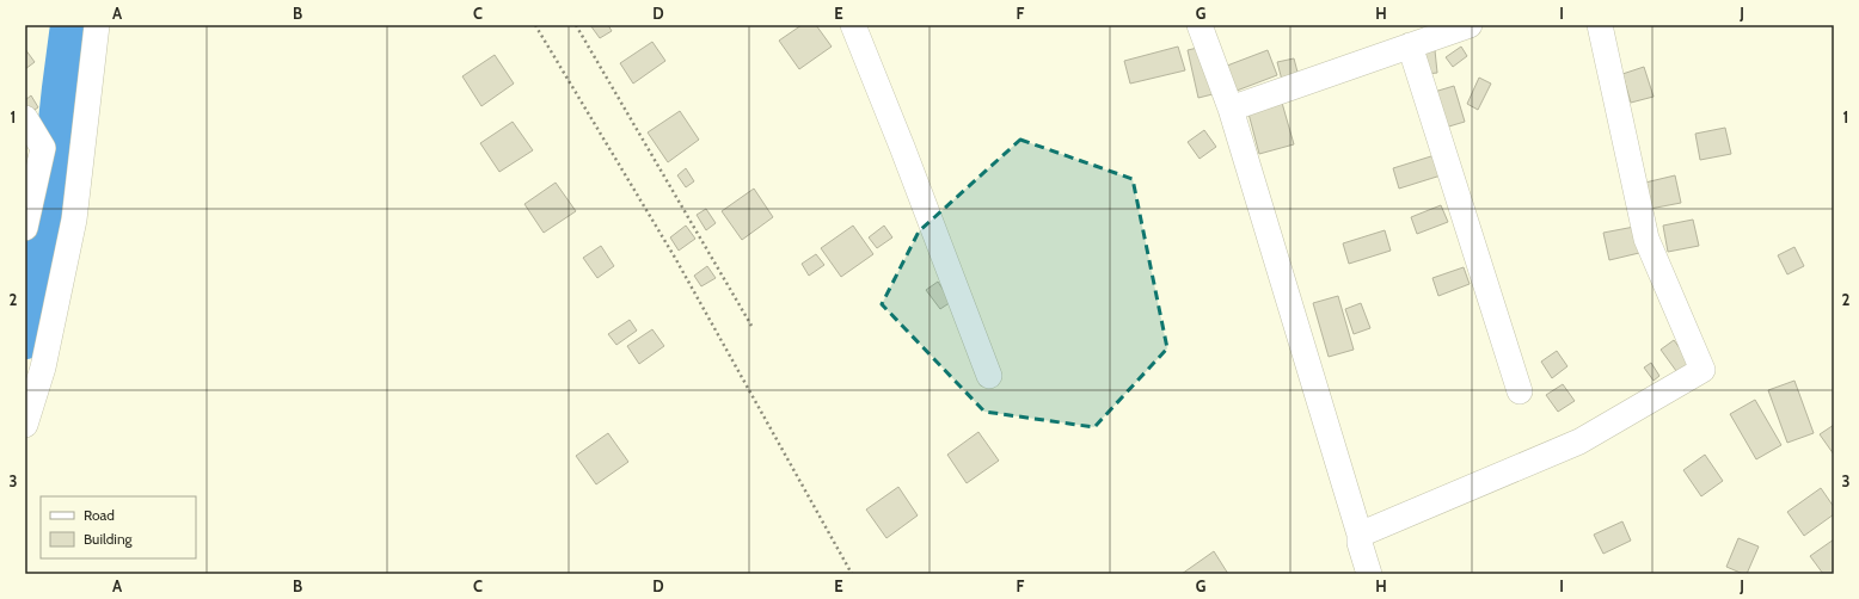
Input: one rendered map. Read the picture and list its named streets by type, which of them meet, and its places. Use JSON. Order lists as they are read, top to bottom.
{
  "legend": ["Road", "Building"],
  "grid": {
    "columns": [
      "A",
      "B",
      "C",
      "D",
      "E",
      "F",
      "G",
      "H",
      "I",
      "J"
    ],
    "rows": ["1", "2", "3"]
  }
}
